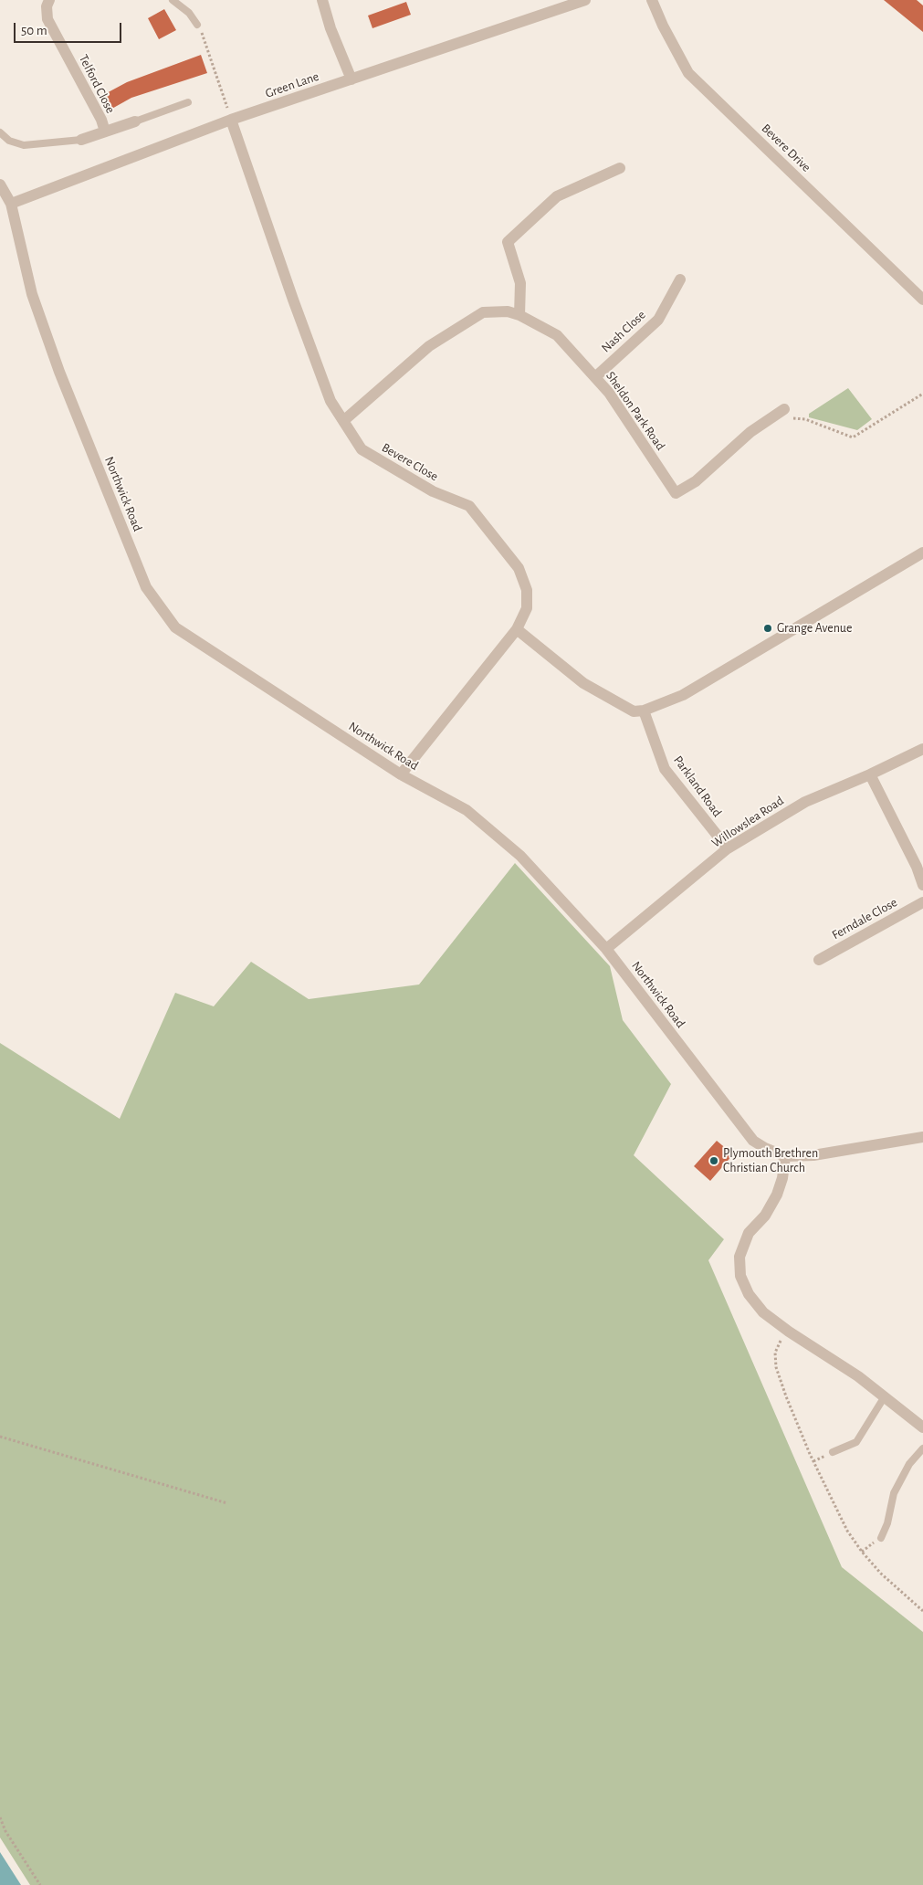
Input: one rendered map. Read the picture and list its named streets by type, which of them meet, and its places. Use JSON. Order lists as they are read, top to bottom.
{
  "streets": {
    "street": [
      "Telford Close",
      "Green Lane",
      "Bevere Drive",
      "Nash Close",
      "Sheldon Park Road",
      "Bevere Close",
      "Northwick Road",
      "Parkland Road",
      "Willowslea Road",
      "Ferndale Close"
    ]
  },
  "crossings": [
    ["Green Lane", "Bevere Close"],
    ["Green Lane", "Northwick Road"],
    ["Nash Close", "Sheldon Park Road"],
    ["Sheldon Park Road", "Bevere Close"],
    ["Bevere Close", "Northwick Road"],
    ["Northwick Road", "Willowslea Road"],
    ["Parkland Road", "Willowslea Road"]
  ],
  "places": ["Grange Avenue", "Plymouth Brethren Christian Church"],
  "scale_bar": "50 m"
}
